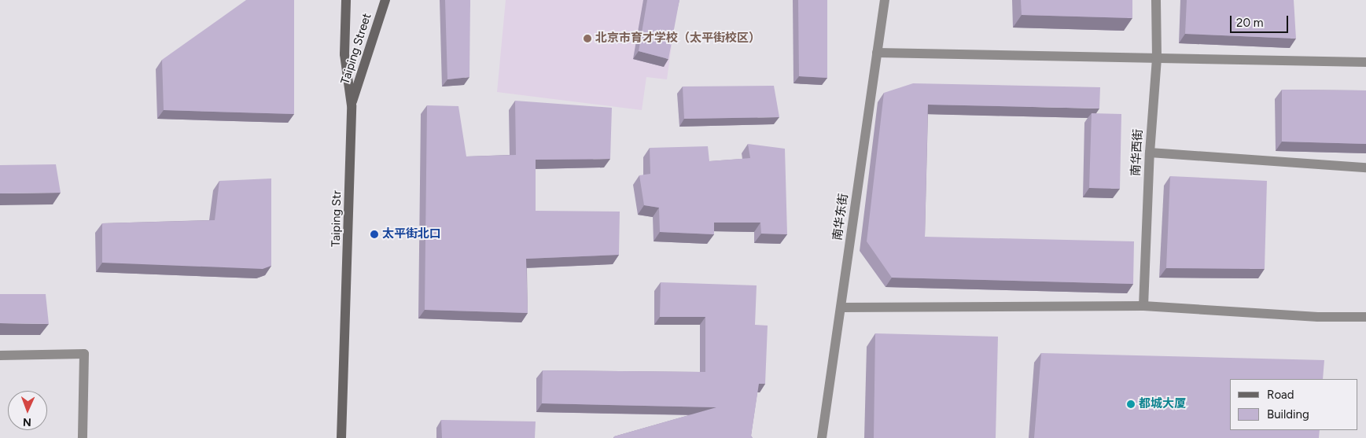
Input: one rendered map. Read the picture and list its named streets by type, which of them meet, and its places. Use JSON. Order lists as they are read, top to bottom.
{
  "streets": {
    "main road": ["Taiping Street", "Taiping Str"],
    "street": ["南华西街", "南华东街"]
  },
  "crossings": [
    ["Taiping Street", "Taiping Str"]
  ],
  "places": ["北京市育才学校（太平街校区）", "太平街北口", "都城大厦"],
  "legend": ["Road", "Building"],
  "scale_bar": "20 m",
  "north": "bottom"
}
